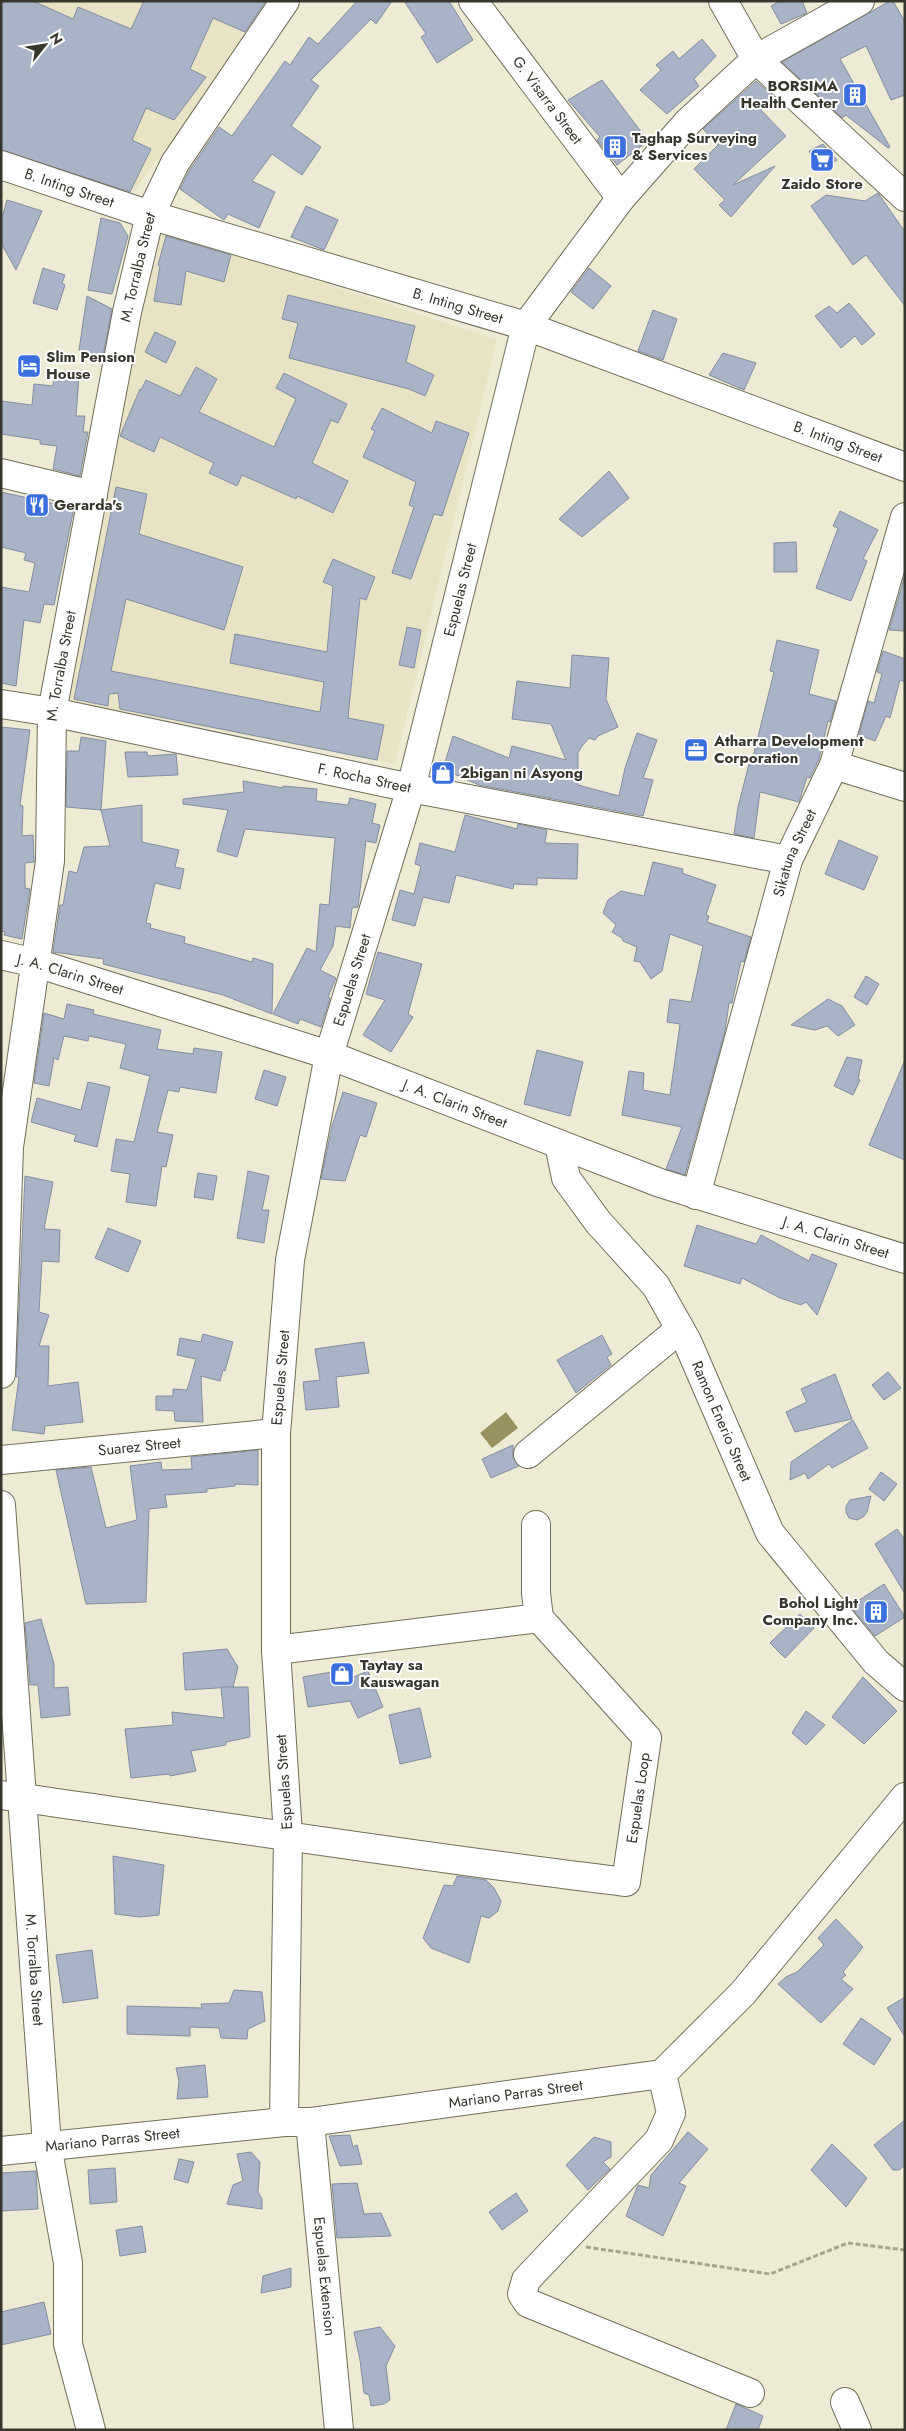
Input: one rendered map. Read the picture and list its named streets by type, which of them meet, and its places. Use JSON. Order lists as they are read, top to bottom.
{
  "streets": {
    "street": [
      "G. Visarra Street",
      "B. Inting Street",
      "M. Torralba Street",
      "Espuelas Street",
      "F. Rocha Street",
      "Sikatuna Street",
      "J. A. Clarin Street",
      "Ramon Enerio Street",
      "Suarez Street",
      "Espuelas Loop",
      "Mariano Parras Street",
      "Espuelas Extension"
    ]
  },
  "crossings": [
    ["G. Visarra Street", "Espuelas Street"],
    ["B. Inting Street", "M. Torralba Street"],
    ["B. Inting Street", "Espuelas Street"],
    ["M. Torralba Street", "F. Rocha Street"],
    ["M. Torralba Street", "J. A. Clarin Street"],
    ["M. Torralba Street", "Mariano Parras Street"],
    ["Espuelas Street", "F. Rocha Street"],
    ["Espuelas Street", "J. A. Clarin Street"],
    ["Espuelas Street", "Suarez Street"],
    ["Espuelas Street", "Espuelas Loop"],
    ["Espuelas Street", "Mariano Parras Street"],
    ["Espuelas Street", "Espuelas Extension"],
    ["F. Rocha Street", "Sikatuna Street"],
    ["Sikatuna Street", "J. A. Clarin Street"],
    ["J. A. Clarin Street", "Ramon Enerio Street"],
    ["Mariano Parras Street", "Espuelas Extension"]
  ],
  "places": {
    "building": ["BORSIMA Health Center", "Taghap Surveying & Services", "Bohol Light Company Inc."],
    "supermarket": ["Zaido Store"],
    "hotel": ["Slim Pension House"],
    "restaurant": ["Gerarda's"],
    "office": ["Atharra Development Corporation"],
    "shop": ["2bigan ni Asyong", "Taytay sa Kauswagan"]
  },
  "north": "top right"
}
